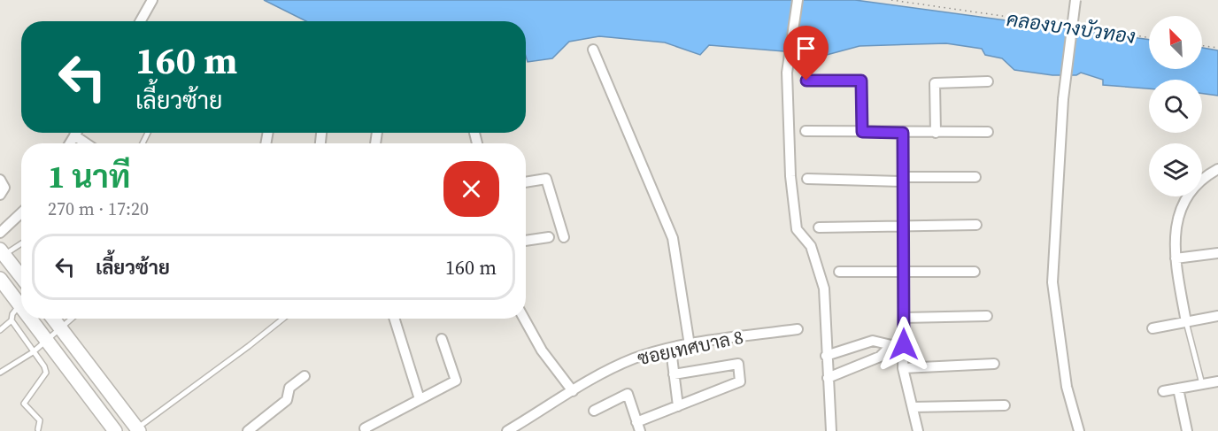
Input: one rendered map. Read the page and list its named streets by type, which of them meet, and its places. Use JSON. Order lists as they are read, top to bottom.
{
  "streets": {
    "street": ["ซอยเทศบาล 8"]
  },
  "water": ["คลองบางบัวทอง"],
  "north": "top left",
  "page": {
    "turn": ["160 m", "เลี้ยวซ้าย"],
    "heading": ["1 นาที", "270 m · 17:20"],
    "list": [
      {
        "name": "เลี้ยวซ้าย",
        "value": "160 m"
      }
    ]
  }
}
